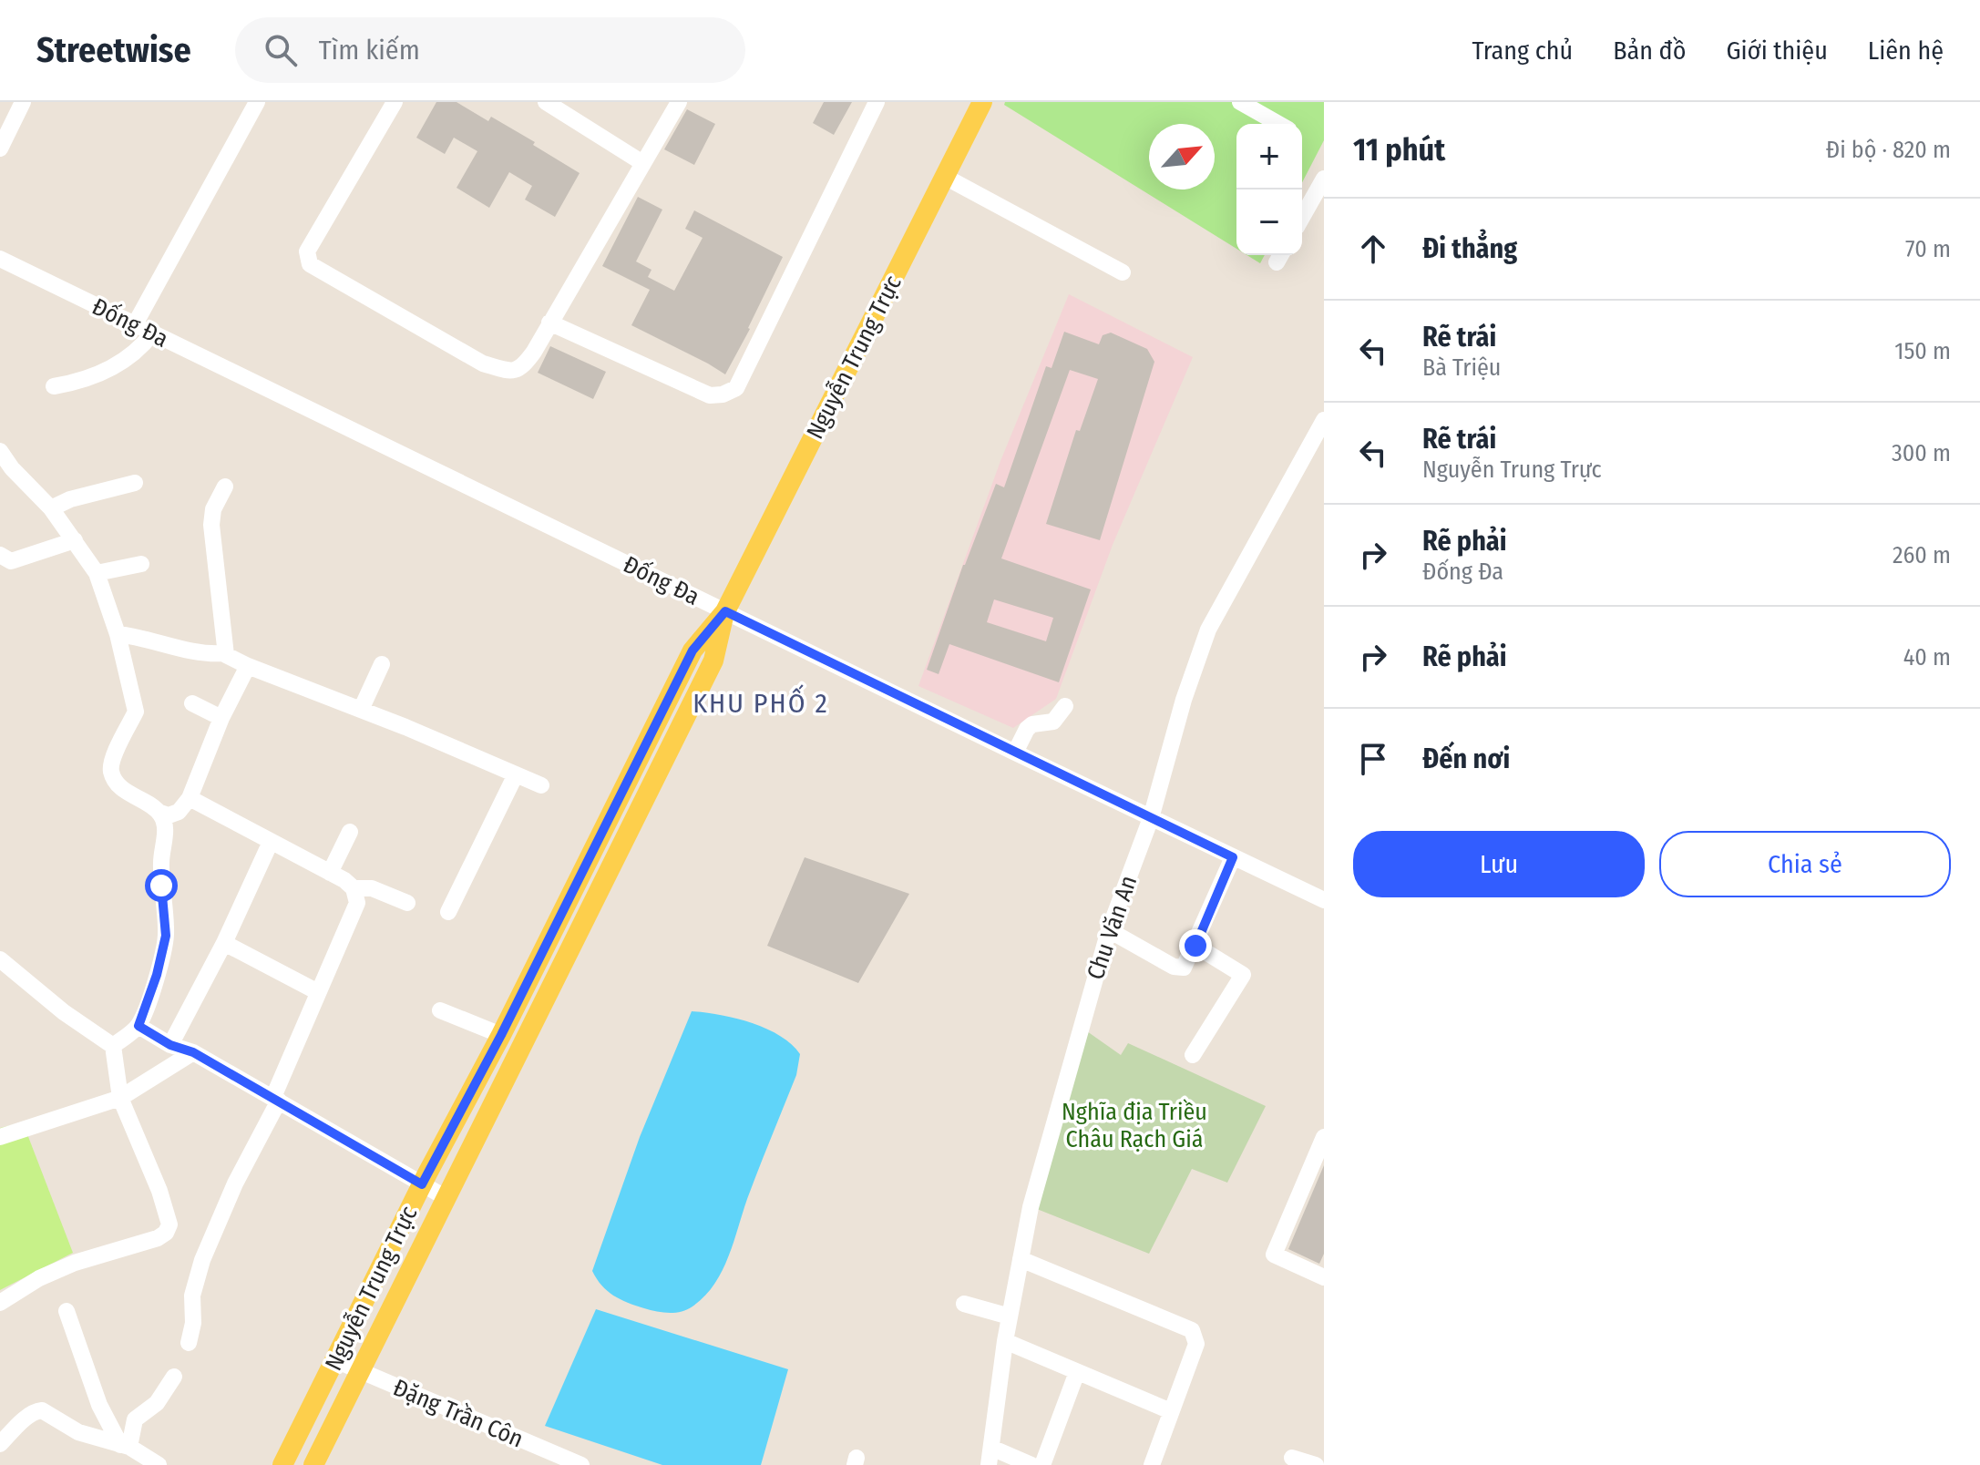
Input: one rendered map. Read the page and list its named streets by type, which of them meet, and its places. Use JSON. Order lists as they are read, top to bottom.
{
  "streets": {
    "main road": ["Nguyễn Trung Trực"],
    "street": ["Đống Đa", "Chu Văn An", "Đặng Trần Côn"]
  },
  "crossings": [
    ["Đống Đa", "Nguyễn Trung Trực"],
    ["Đống Đa", "Chu Văn An"],
    ["Nguyễn Trung Trực", "Đặng Trần Côn"]
  ],
  "districts": ["KHU PHỐ 2"],
  "parks": ["Nghĩa địa Triều Châu Rạch Giá"],
  "north": "top right",
  "page": {
    "header": "Streetwise",
    "search": "Tìm kiếm",
    "nav": [
      "Trang chủ",
      "Bản đồ",
      "Giới thiệu",
      "Liên hệ"
    ],
    "heading": ["11 phút", "Đi bộ · 820 m"],
    "map_buttons": ["+", "−"],
    "list": [
      ["Đi thẳng", "70 m"],
      ["Rẽ trái", "Bà Triệu", "150 m"],
      ["Rẽ trái", "Nguyễn Trung Trực", "300 m"],
      ["Rẽ phải", "Đống Đa", "260 m"],
      ["Rẽ phải", "40 m"],
      "Đến nơi"
    ],
    "buttons": ["Lưu", "Chia sẻ"]
  }
}
